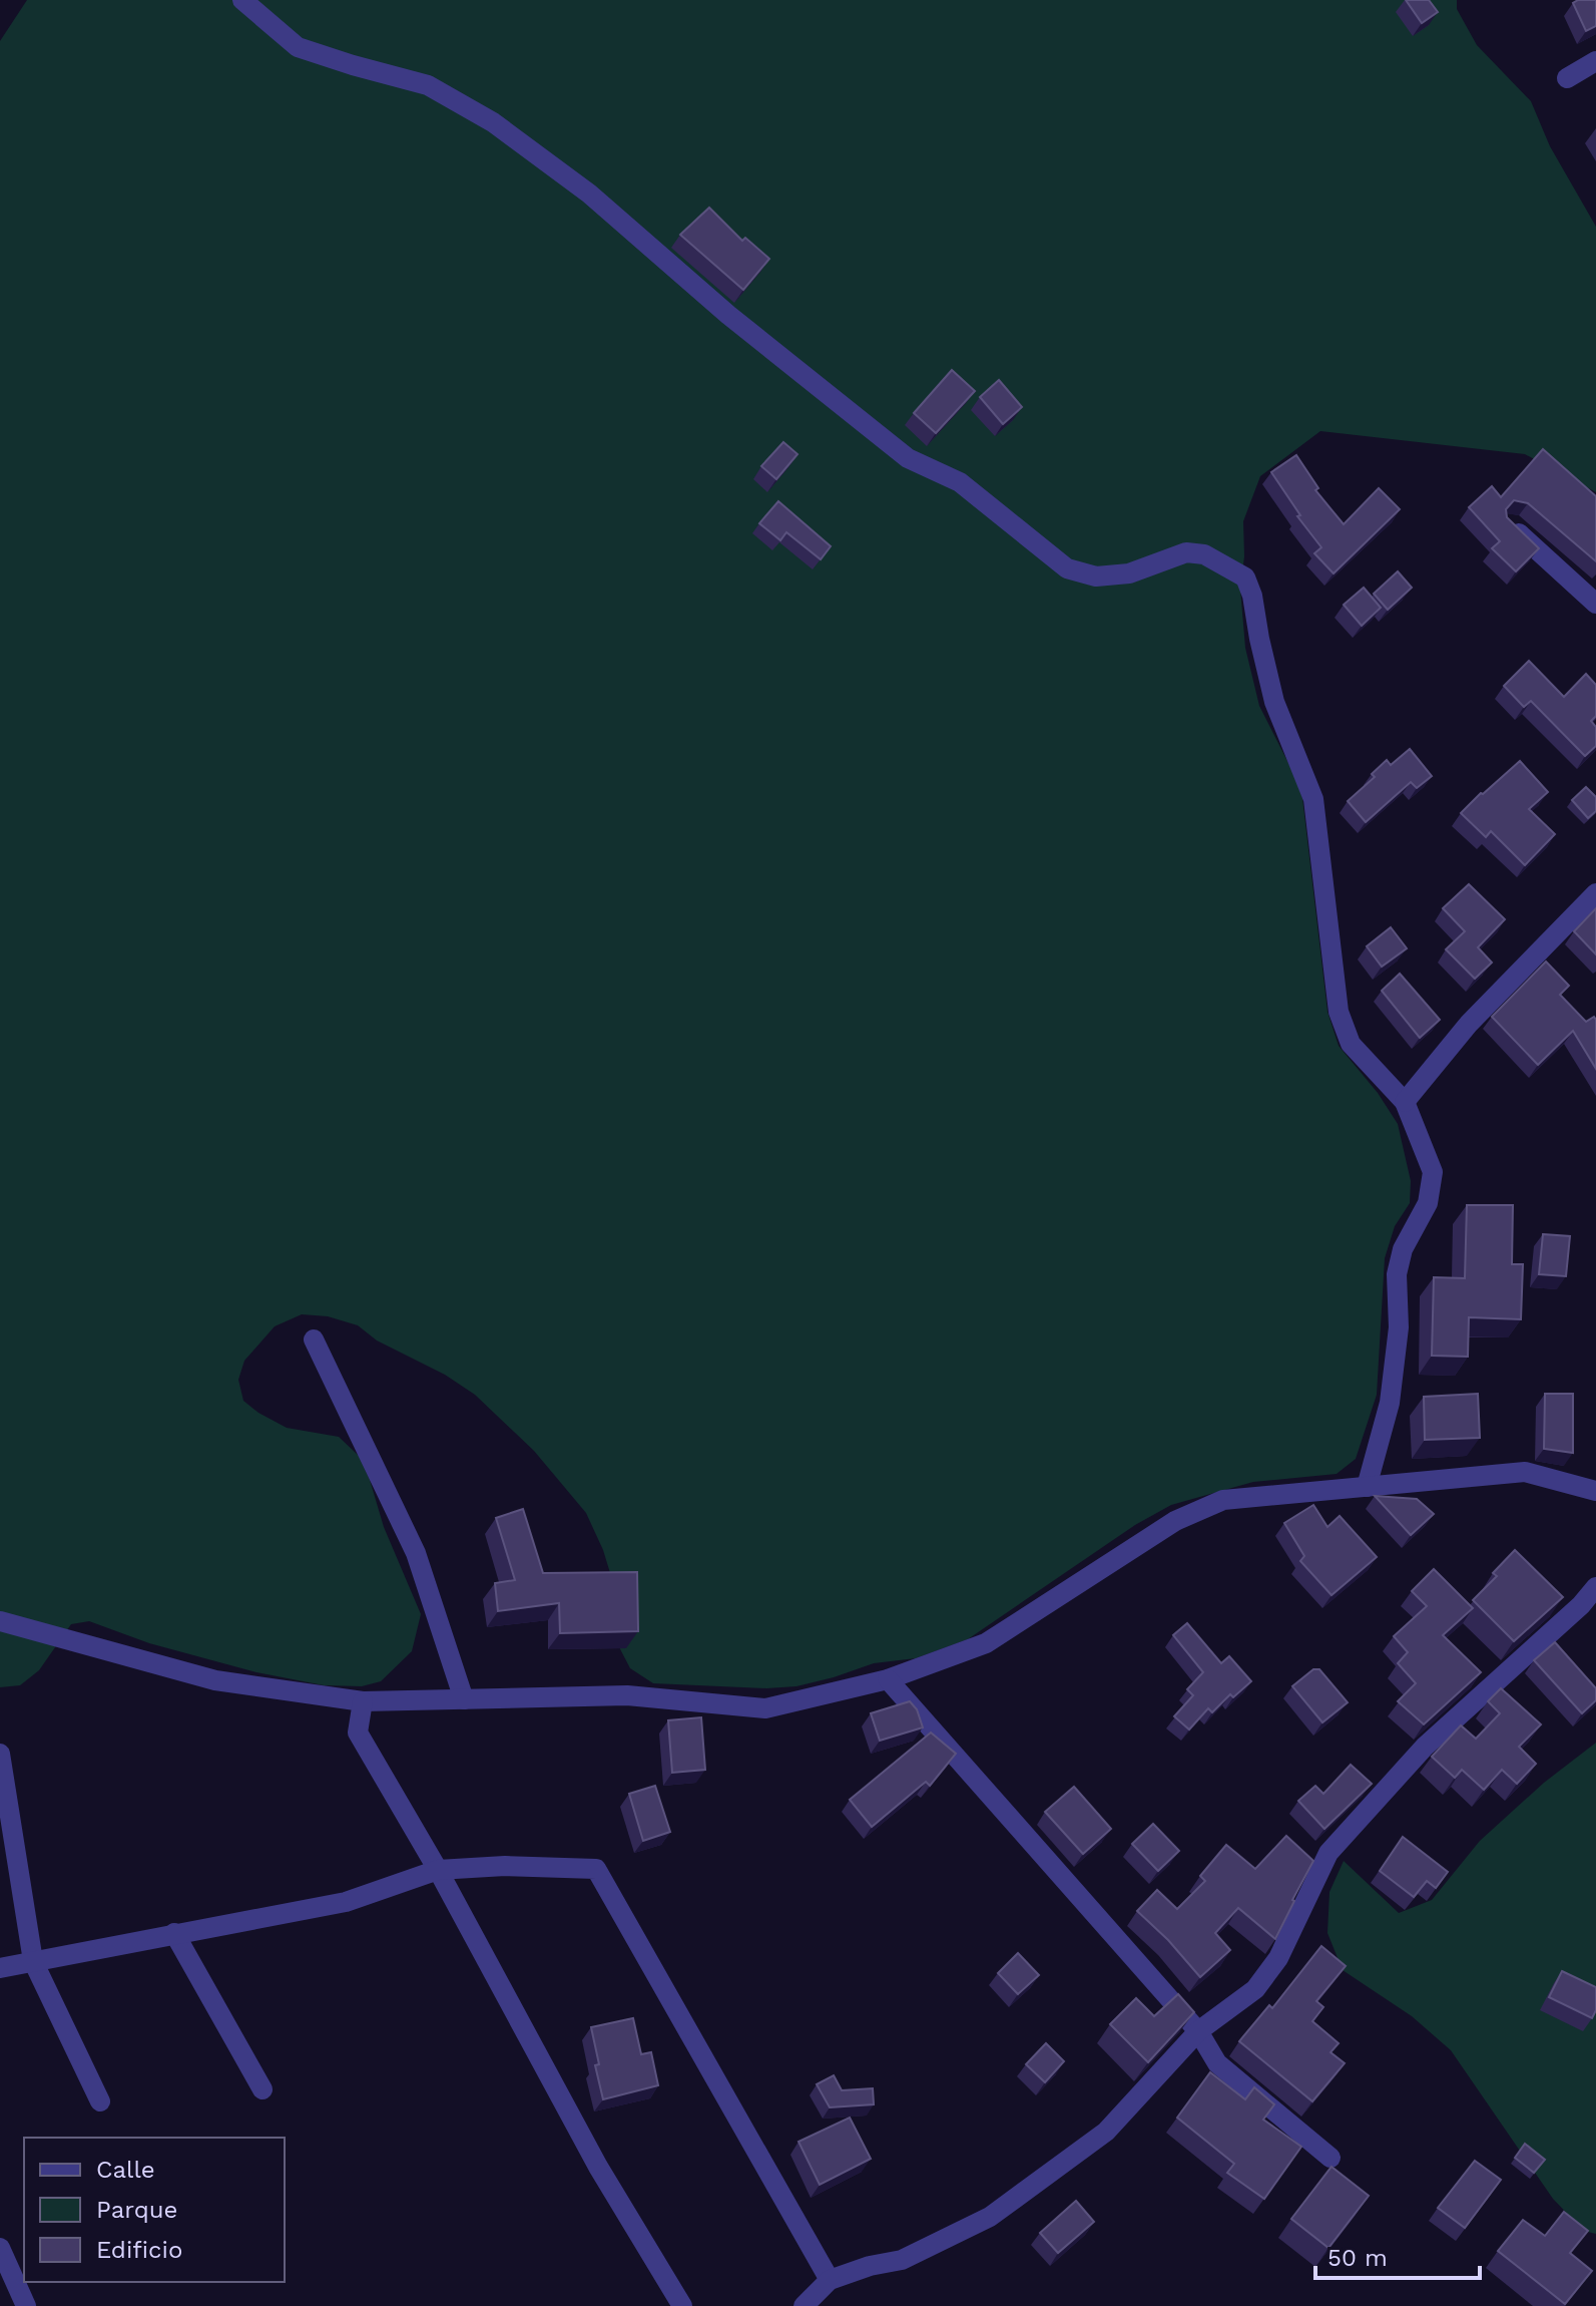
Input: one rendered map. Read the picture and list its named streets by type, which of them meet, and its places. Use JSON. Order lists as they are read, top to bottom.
{
  "legend": ["Calle", "Parque", "Edificio"],
  "scale_bar": "50 m"
}
